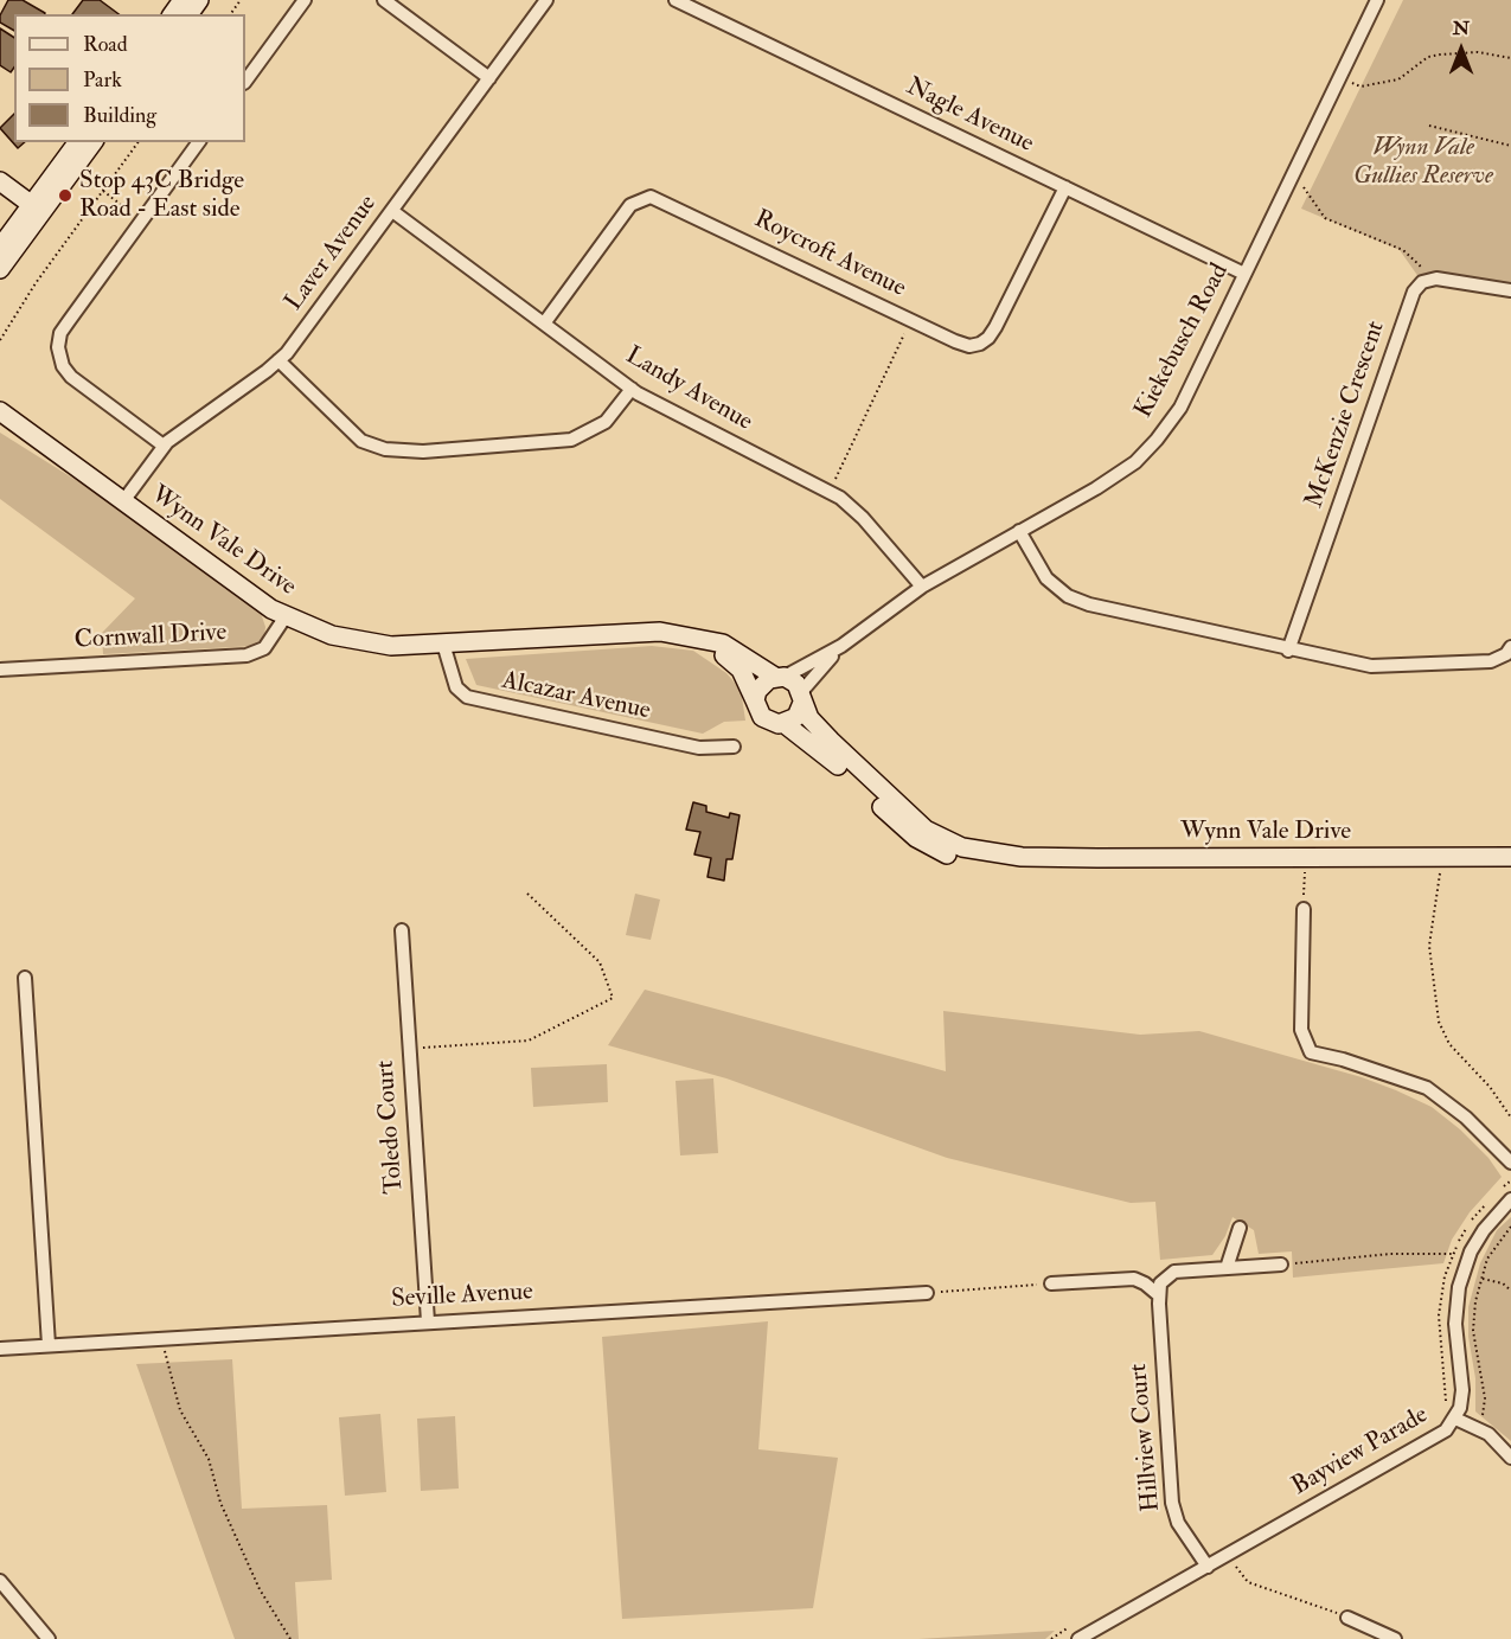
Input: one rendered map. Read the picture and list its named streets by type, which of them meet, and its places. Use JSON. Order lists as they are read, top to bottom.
{
  "streets": {
    "main road": ["Wynn Vale Drive"],
    "street": [
      "Nagle Avenue",
      "Laver Avenue",
      "Roycroft Avenue",
      "Kiekebusch Road",
      "Landy Avenue",
      "McKenzie Crescent",
      "Cornwall Drive",
      "Alcazar Avenue",
      "Toledo Court",
      "Seville Avenue",
      "Hillview Court",
      "Bayview Parade"
    ]
  },
  "crossings": [
    ["Nagle Avenue", "Roycroft Avenue"],
    ["Nagle Avenue", "Kiekebusch Road"],
    ["Laver Avenue", "Landy Avenue"],
    ["Laver Avenue", "Wynn Vale Drive"],
    ["Roycroft Avenue", "Landy Avenue"],
    ["Kiekebusch Road", "Landy Avenue"],
    ["Kiekebusch Road", "Wynn Vale Drive"],
    ["Wynn Vale Drive", "Cornwall Drive"],
    ["Wynn Vale Drive", "Alcazar Avenue"],
    ["Toledo Court", "Seville Avenue"],
    ["Hillview Court", "Bayview Parade"]
  ],
  "parks": ["Wynn Vale Gullies Reserve"],
  "places": ["Stop 43C Bridge Road - East side"],
  "legend": ["Road", "Park", "Building"],
  "north": "top"
}
